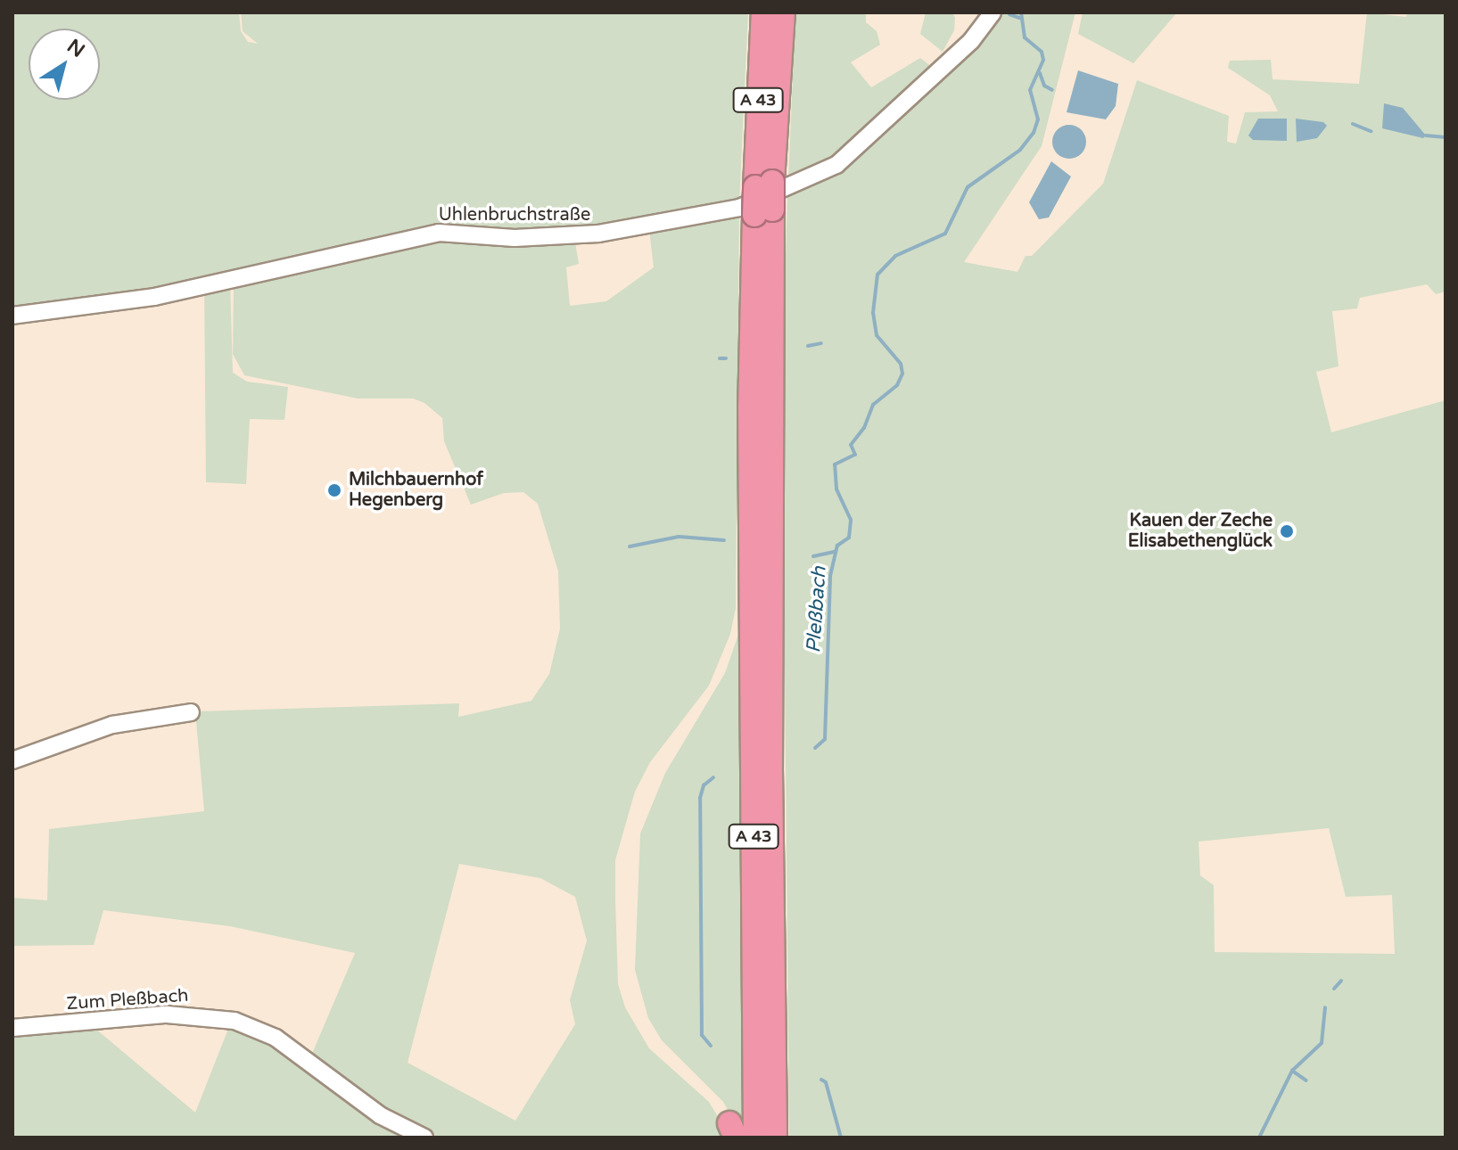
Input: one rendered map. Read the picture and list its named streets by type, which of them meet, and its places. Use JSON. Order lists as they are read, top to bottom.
{
  "streets": {
    "highway": ["A 43"],
    "street": ["Uhlenbruchstraße", "Zum Pleßbach"]
  },
  "water": ["Pleßbach"],
  "places": ["Milchbauernhof Hegenberg", "Kauen der Zeche Elisabethenglück"],
  "north": "top right"
}
